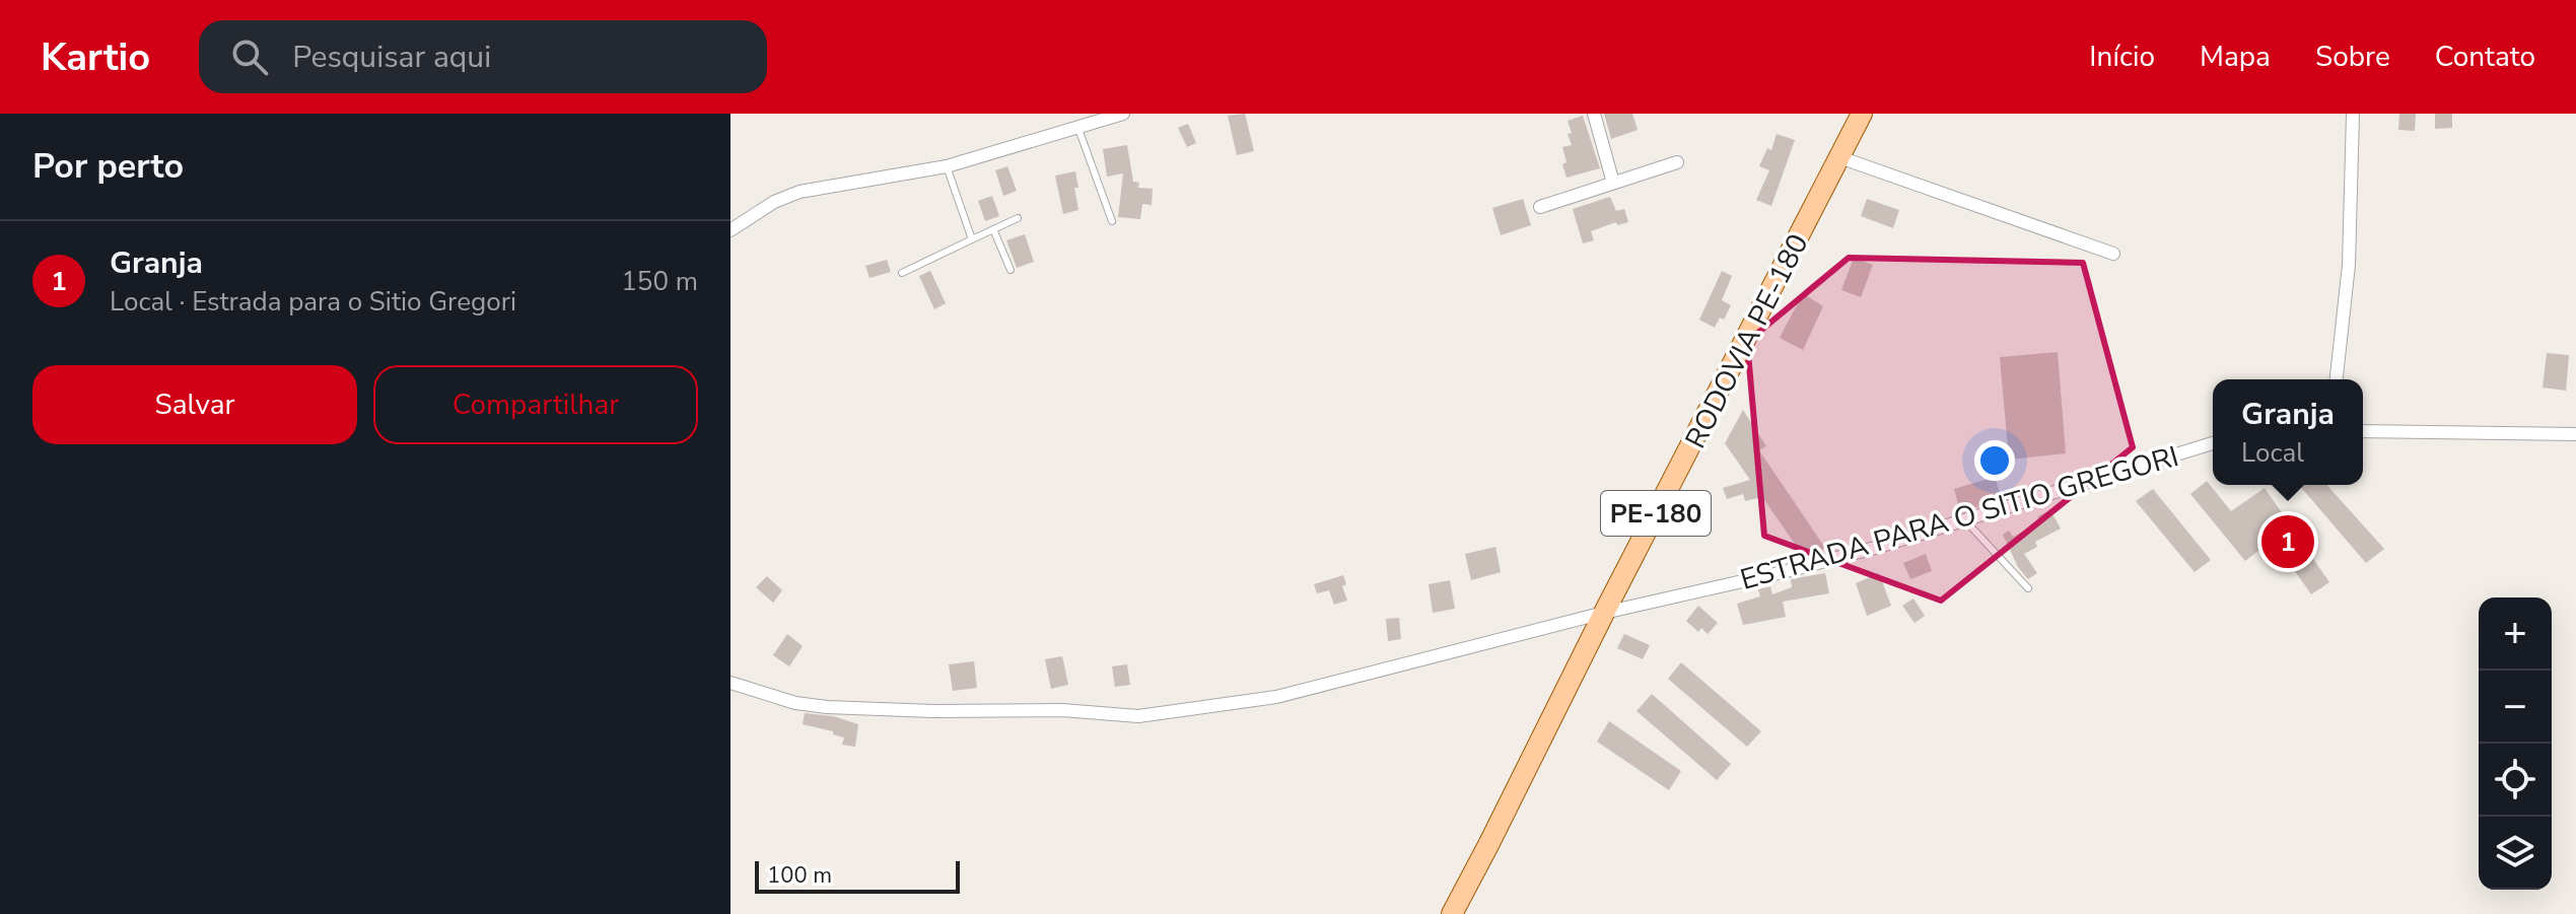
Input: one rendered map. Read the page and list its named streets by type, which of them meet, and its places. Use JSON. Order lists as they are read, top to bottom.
{
  "streets": {
    "main road": ["RODOVIA PE-180", "PE-180"],
    "street": ["ESTRADA PARA O SITIO GREGORI"]
  },
  "crossings": [
    ["RODOVIA PE-180", "ESTRADA PARA O SITIO GREGORI"]
  ],
  "scale_bar": "100 m",
  "page": {
    "header": "Kartio",
    "search": "Pesquisar aqui",
    "nav": [
      "Início",
      "Mapa",
      "Sobre",
      "Contato"
    ],
    "heading": "Por perto",
    "list": [
      {
        "mark": "1",
        "name": "Granja",
        "note": "Local · Estrada para o Sitio Gregori",
        "value": "150 m"
      }
    ],
    "buttons": ["Salvar", "Compartilhar"],
    "popup": ["Granja", "Local"],
    "pins": "1",
    "map_buttons": ["+", "−"],
    "scale": "100 m"
  }
}
